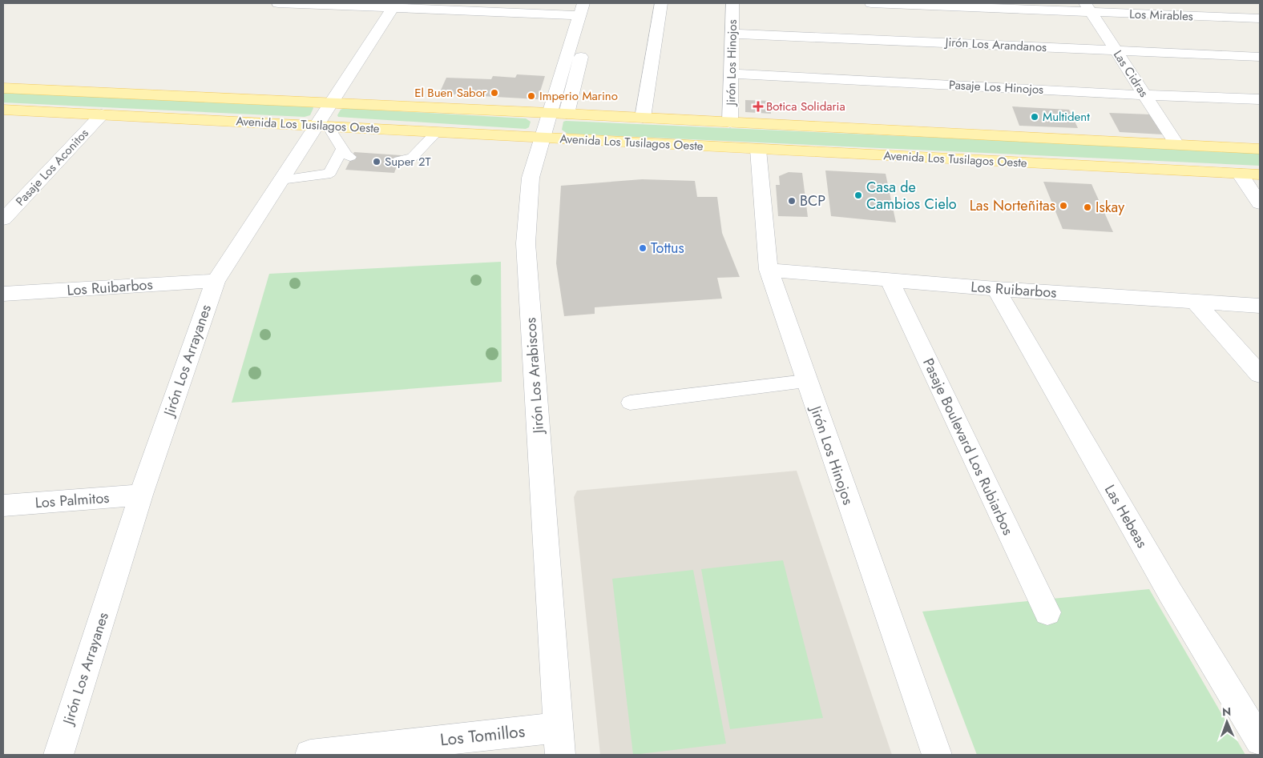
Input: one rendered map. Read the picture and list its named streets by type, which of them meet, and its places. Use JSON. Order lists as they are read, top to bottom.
{
  "streets": {
    "main road": ["Avenida Los Tusilagos Oeste"],
    "street": [
      "Los Mirables",
      "Jirón Los Arandanos",
      "Jirón Los Hinojos",
      "Las Cidras",
      "Pasaje Los Hinojos",
      "Pasaje Los Aconitos",
      "Los Ruibarbos",
      "Jirón Los Arrayanes",
      "Jirón Los Arabiscos",
      "Pasaje Boulevard Los Rubiarbos",
      "Los Palmitos",
      "Las Hebeas",
      "Los Tomillos"
    ]
  },
  "crossings": [
    ["Los Mirables", "Las Cidras"],
    ["Jirón Los Arandanos", "Jirón Los Hinojos"],
    ["Jirón Los Arandanos", "Las Cidras"],
    ["Jirón Los Hinojos", "Pasaje Los Hinojos"],
    ["Jirón Los Hinojos", "Avenida Los Tusilagos Oeste"],
    ["Jirón Los Hinojos", "Los Ruibarbos"],
    ["Las Cidras", "Pasaje Los Hinojos"],
    ["Las Cidras", "Avenida Los Tusilagos Oeste"],
    ["Avenida Los Tusilagos Oeste", "Pasaje Los Aconitos"],
    ["Avenida Los Tusilagos Oeste", "Jirón Los Arrayanes"],
    ["Avenida Los Tusilagos Oeste", "Jirón Los Arabiscos"],
    ["Los Ruibarbos", "Jirón Los Arrayanes"],
    ["Los Ruibarbos", "Pasaje Boulevard Los Rubiarbos"],
    ["Los Ruibarbos", "Las Hebeas"],
    ["Jirón Los Arrayanes", "Los Palmitos"],
    ["Jirón Los Arabiscos", "Los Tomillos"]
  ],
  "places": {
    "other": [
      "El Buen Sabor",
      "Imperio Marino",
      "Multident",
      "Super 2T",
      "Casa de Cambios Cielo",
      "BCP",
      "Las Norteñitas",
      "Iskay",
      "Tottus"
    ],
    "health": ["Botica Solidaria"]
  },
  "north": "top"
}
